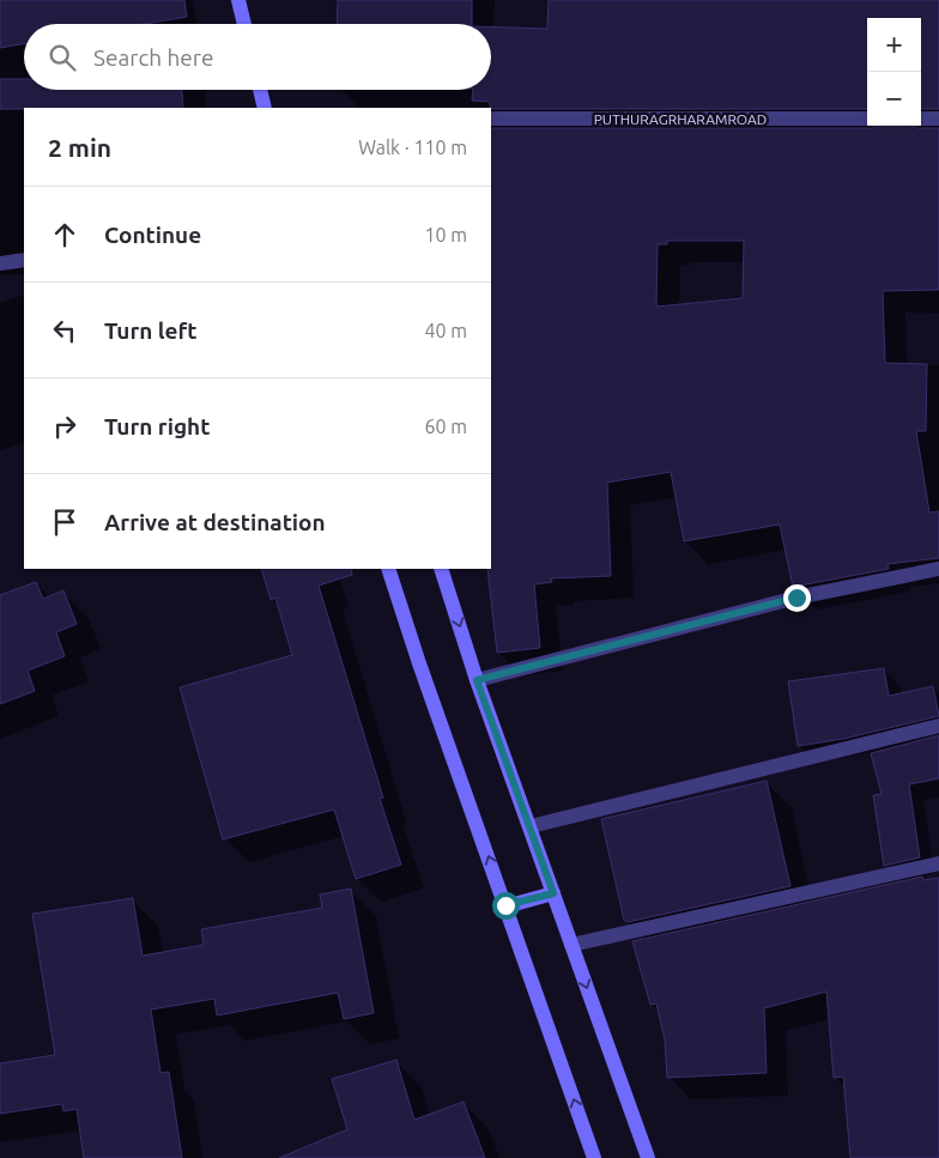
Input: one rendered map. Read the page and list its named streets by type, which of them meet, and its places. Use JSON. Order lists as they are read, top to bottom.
{
  "streets": {
    "street": ["PUTHURAGRHARAMROAD"]
  },
  "page": {
    "map_buttons": ["+", "−"],
    "search": "Search here",
    "heading": ["2 min", "Walk · 110 m"],
    "list": [
      ["Continue", "10 m"],
      ["Turn left", "40 m"],
      ["Turn right", "60 m"],
      "Arrive at destination"
    ]
  }
}
